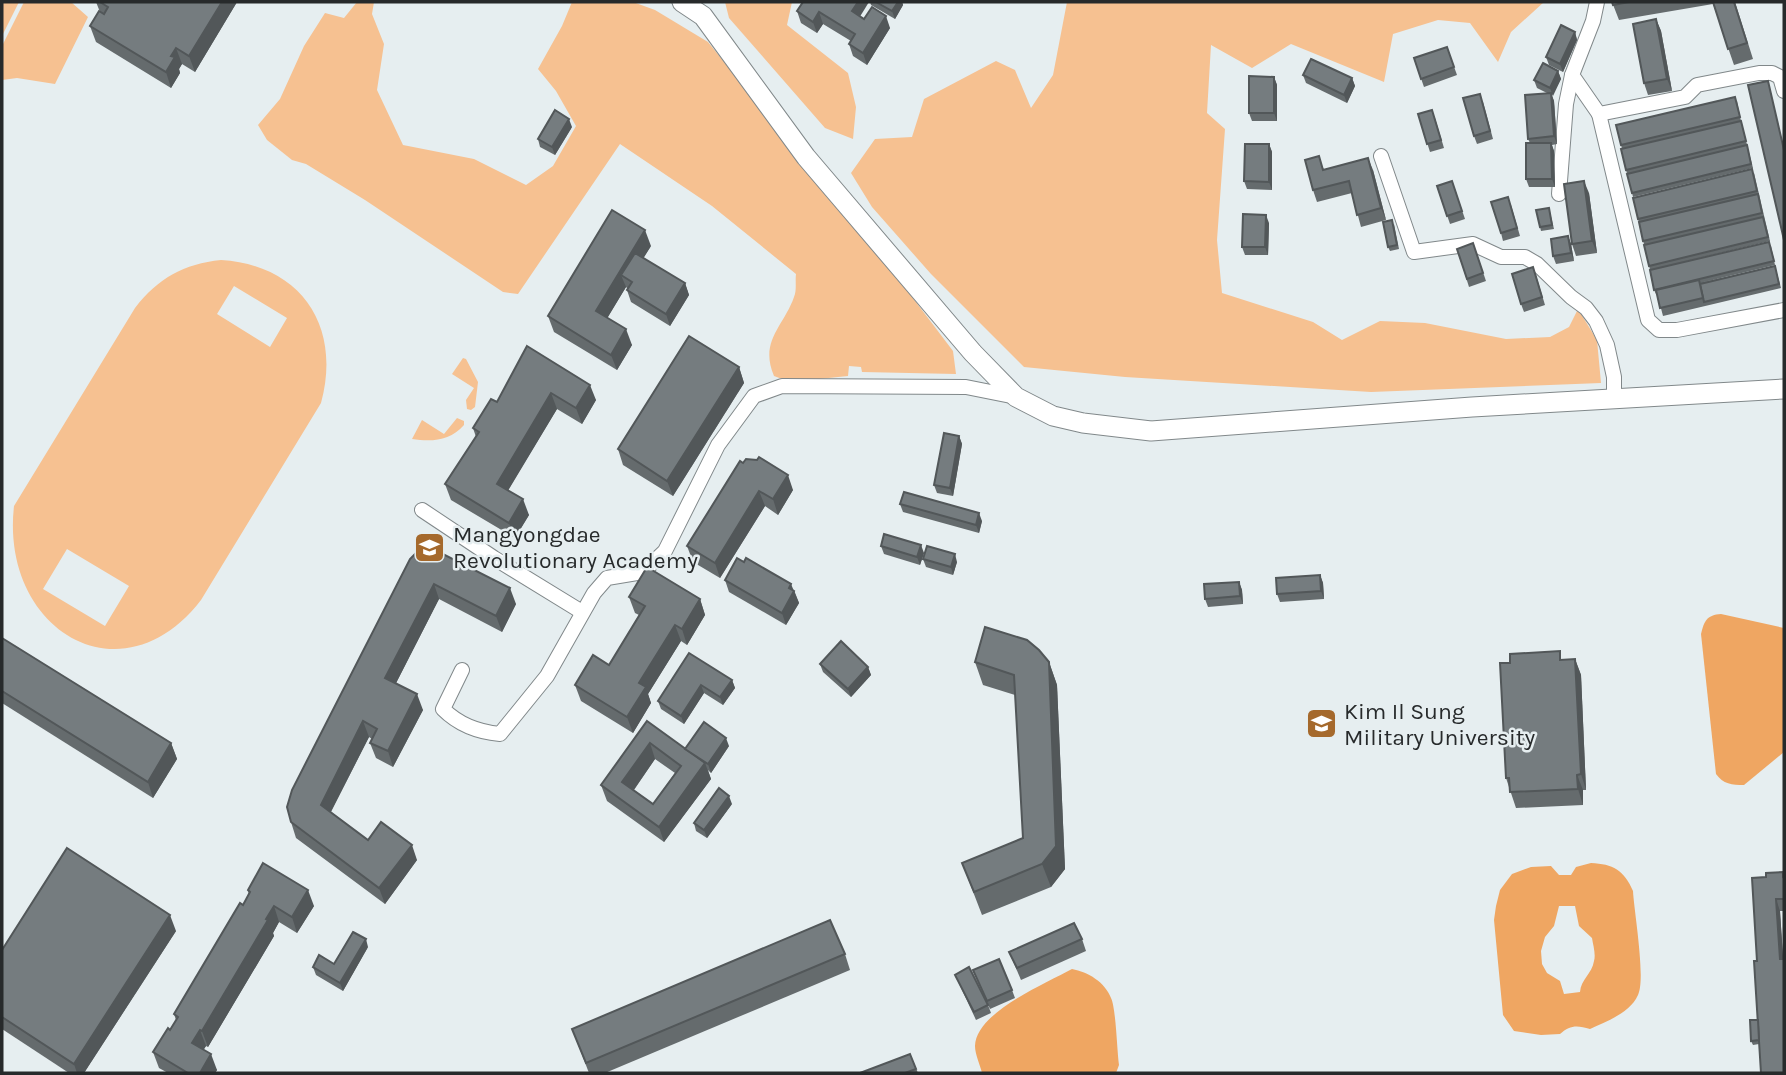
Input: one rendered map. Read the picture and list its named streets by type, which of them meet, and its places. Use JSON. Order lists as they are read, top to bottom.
{
  "places": {
    "school or university": ["Mangyongdae Revolutionary Academy", "Kim Il Sung Military University"]
  }
}
